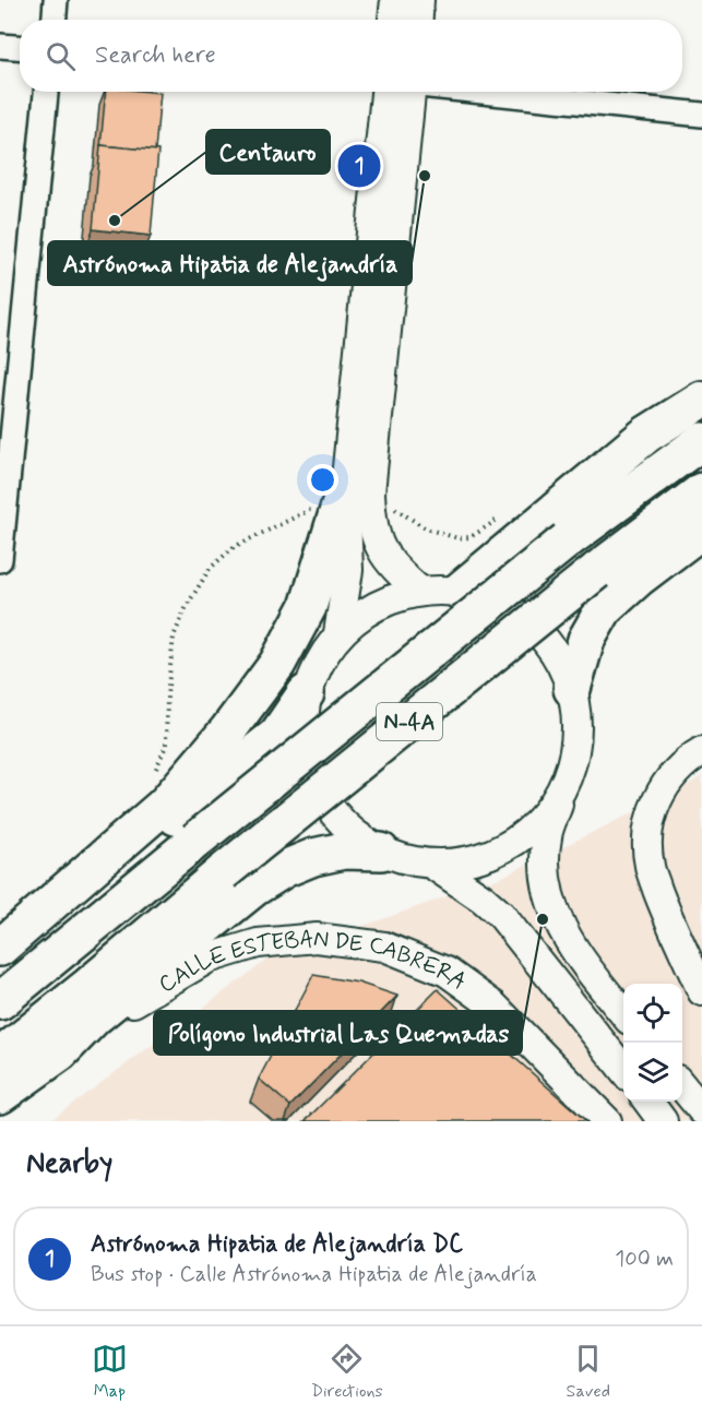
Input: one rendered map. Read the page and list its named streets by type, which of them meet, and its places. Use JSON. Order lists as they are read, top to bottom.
{
  "streets": {
    "main road": ["N-4A"],
    "street": ["CALLE ESTEBAN DE CABRERA"]
  },
  "places": ["Astrónoma Hipatia de Alejandría", "Centauro", "Polígono Industrial Las Quemadas"],
  "page": {
    "search": "Search here",
    "pins": "1",
    "heading": "Nearby",
    "list": [
      {
        "mark": "1",
        "name": "Astrónoma Hipatia de Alejandría DC",
        "note": "Bus stop · Calle Astrónoma Hipatia de Alejandría",
        "value": "100 m"
      }
    ],
    "nav": ["Map", "Directions", "Saved"]
  }
}
